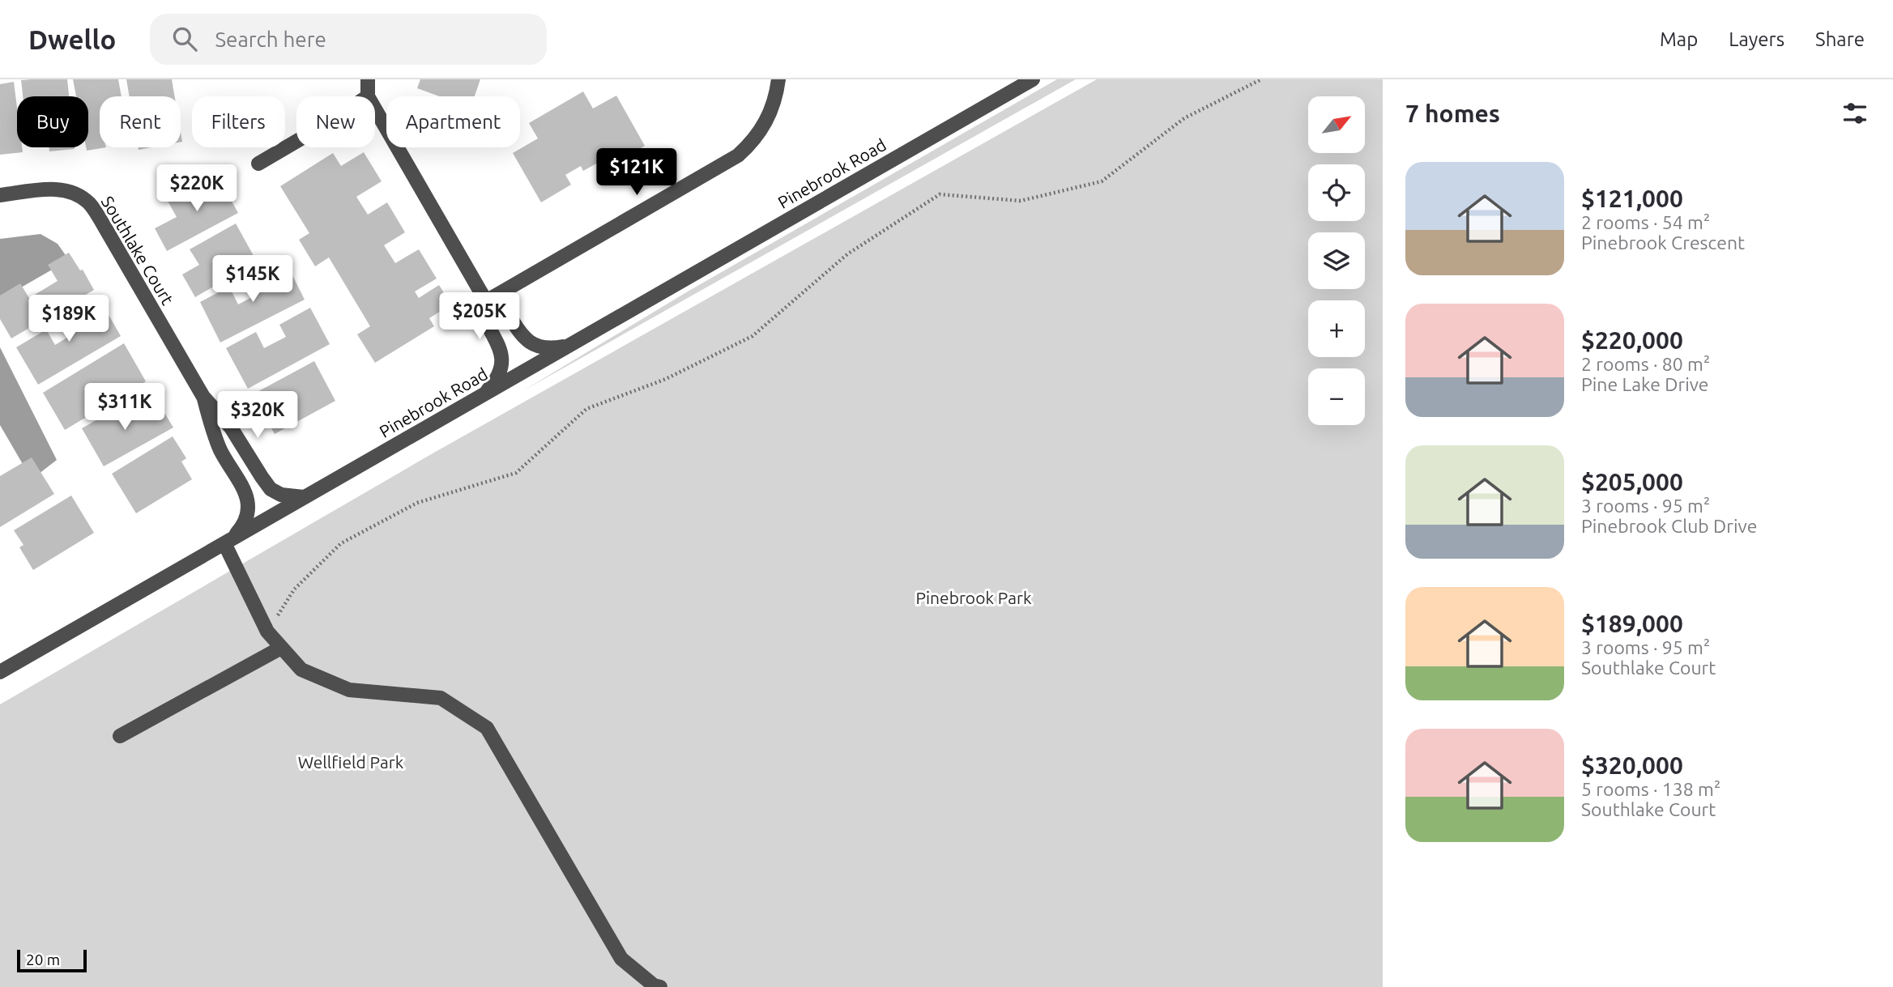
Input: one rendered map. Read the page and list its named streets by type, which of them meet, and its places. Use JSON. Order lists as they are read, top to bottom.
{
  "streets": {
    "street": ["Pinebrook Road", "Southlake Court"]
  },
  "crossings": [
    ["Pinebrook Road", "Southlake Court"]
  ],
  "parks": ["Pinebrook Park", "Wellfield Park"],
  "scale_bar": "20 m",
  "north": "top right",
  "page": {
    "header": "Dwello",
    "search": "Search here",
    "nav": ["Map", "Layers", "Share"],
    "heading": "7 homes",
    "map_buttons": ["+", "−"],
    "chip": [
      "Buy",
      "Rent",
      "Filters",
      "New",
      "Apartment"
    ],
    "list": [
      {
        "name": "$121,000",
        "note": "2 rooms · 54 m² · Pinebrook Crescent"
      },
      {
        "name": "$220,000",
        "note": "2 rooms · 80 m² · Pine Lake Drive"
      },
      {
        "name": "$205,000",
        "note": "3 rooms · 95 m² · Pinebrook Club Drive"
      },
      {
        "name": "$189,000",
        "note": "3 rooms · 95 m² · Southlake Court"
      },
      {
        "name": "$320,000",
        "note": "5 rooms · 138 m² · Southlake Court"
      }
    ],
    "price": [
      "$121K",
      "$220K",
      "$145K",
      "$205K",
      "$189K",
      "$311K",
      "$320K"
    ],
    "scale": "20 m"
  }
}
